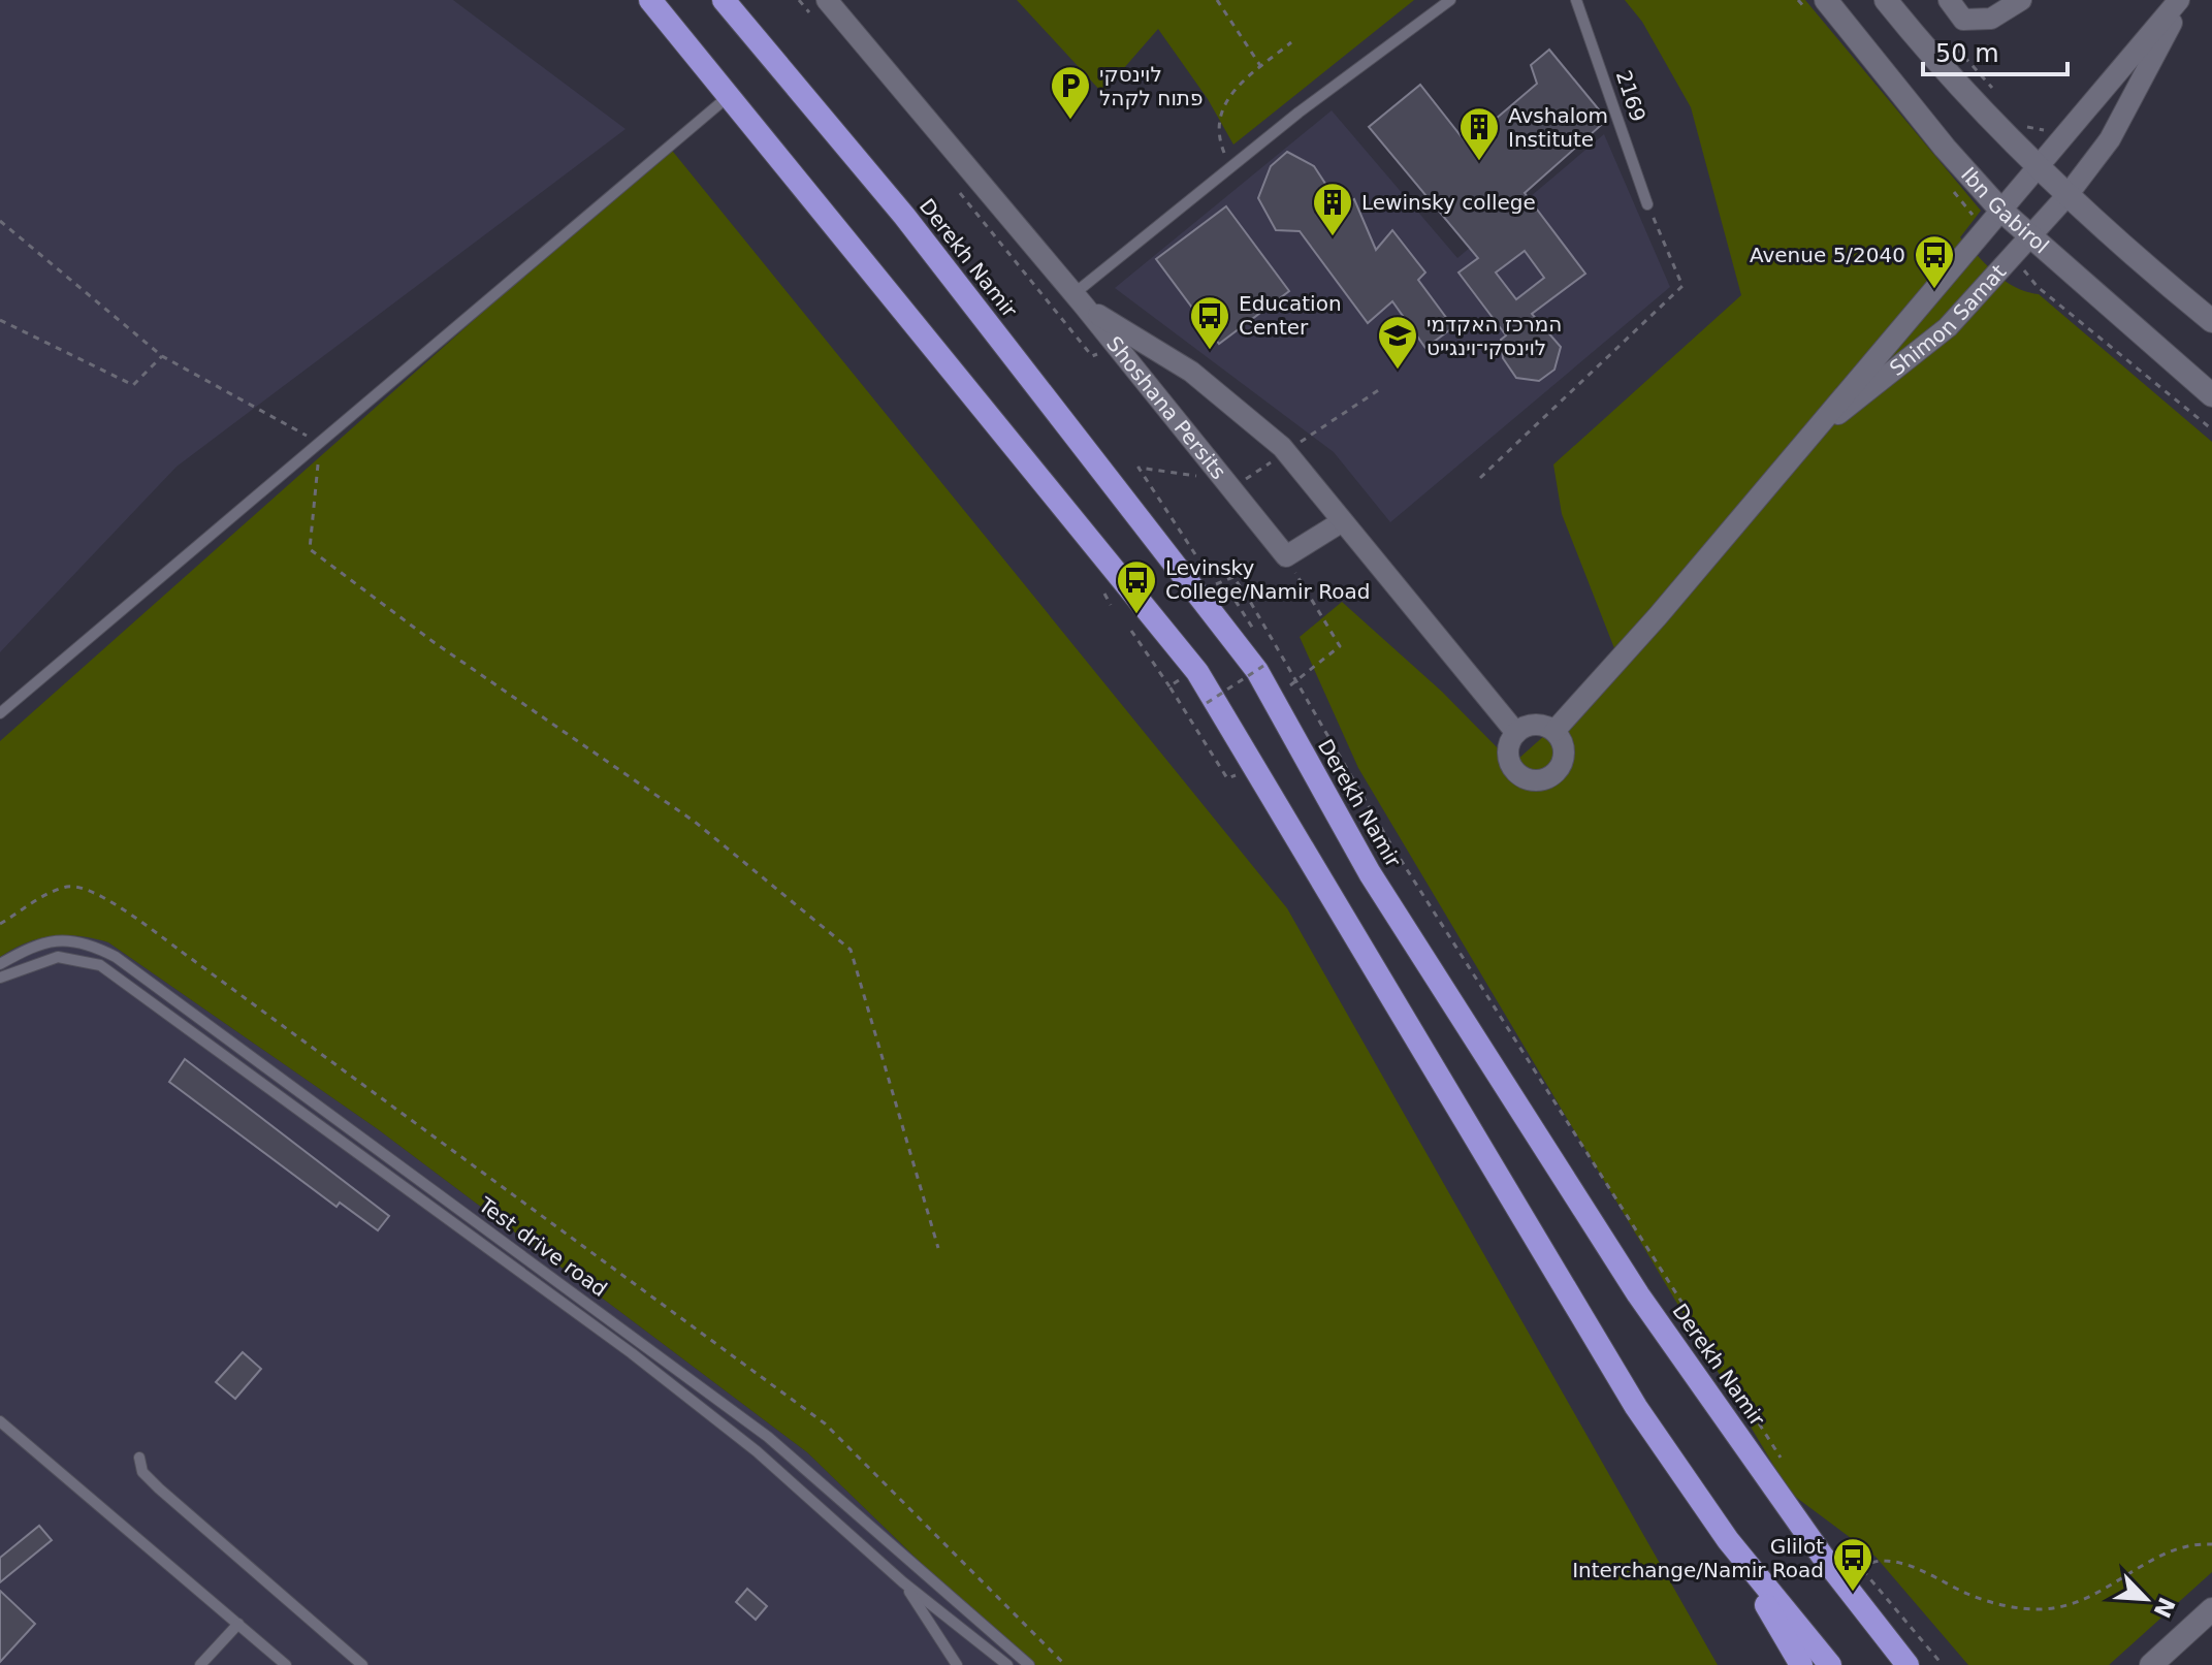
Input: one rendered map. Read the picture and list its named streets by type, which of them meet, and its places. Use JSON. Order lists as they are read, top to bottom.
{
  "streets": {
    "highway": ["Derekh Namir"],
    "street": ["Ibn Gabirol", "Shimon Samat", "Shoshana Persits"],
    "lane": ["2169", "Test drive road"]
  },
  "crossings": [
    ["Ibn Gabirol", "Shimon Samat"]
  ],
  "places": {
    "parking": ["לוינסקי פתוח לקהל"],
    "building": ["Avshalom Institute", "Lewinsky college"],
    "bus stop": [
      "Avenue 5/2040",
      "Education Center",
      "Levinsky College/Namir Road",
      "Glilot Interchange/Namir Road"
    ],
    "school or university": ["המרכז האקדמי לוינסקי־וינגייט"]
  },
  "scale_bar": "50 m",
  "north": "bottom right"
}
